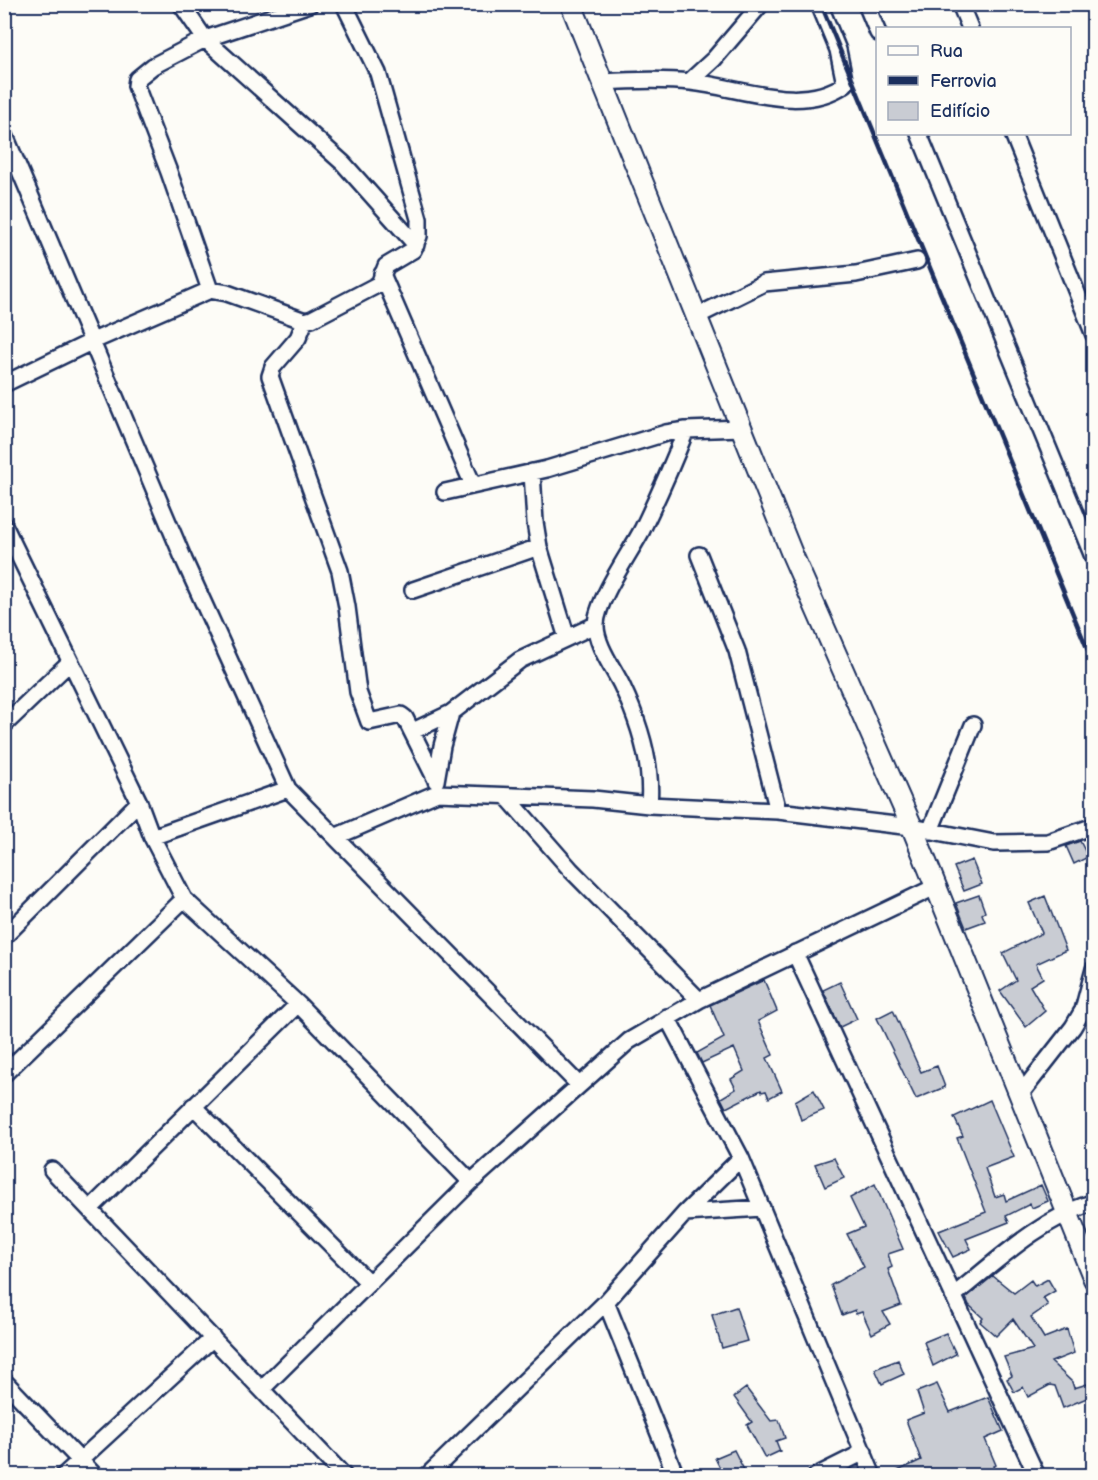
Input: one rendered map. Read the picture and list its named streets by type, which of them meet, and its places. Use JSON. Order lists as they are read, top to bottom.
{
  "legend": ["Rua", "Ferrovia", "Edifício"]
}
